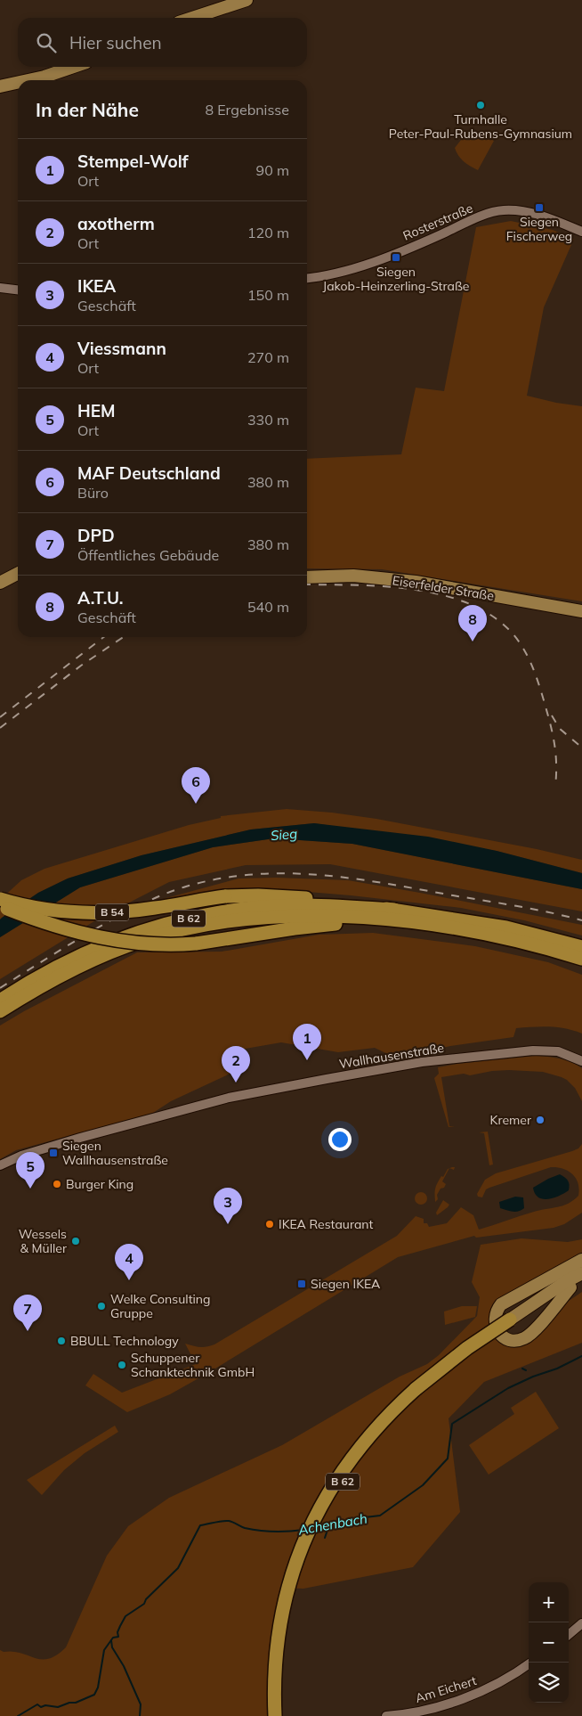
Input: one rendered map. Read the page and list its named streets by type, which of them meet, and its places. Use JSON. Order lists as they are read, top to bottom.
{
  "streets": {
    "highway": ["B 54", "B 62"],
    "main road": ["Eiserfelder Straße"],
    "street": ["Rosterstraße", "Wallhausenstraße", "Am Eichert"]
  },
  "crossings": [
    ["B 54", "B 62"]
  ],
  "water": ["Sieg", "Achenbach"],
  "places": {
    "other": [
      "Turnhalle Peter-Paul-Rubens-Gymnasium",
      "Kremer",
      "Burger King",
      "IKEA Restaurant",
      "Wessels & Müller",
      "Welke Consulting Gruppe",
      "BBULL Technology",
      "Schuppener Schanktechnik GmbH"
    ],
    "transit": [
      "Siegen Fischerweg",
      "Siegen Jakob-Heinzerling-Straße",
      "Siegen Wallhausenstraße",
      "Siegen IKEA"
    ]
  },
  "page": {
    "search": "Hier suchen",
    "heading": ["In der Nähe", "8 Ergebnisse"],
    "list": [
      {
        "mark": "1",
        "name": "Stempel-Wolf",
        "note": "Ort",
        "value": "90 m"
      },
      {
        "mark": "2",
        "name": "axotherm",
        "note": "Ort",
        "value": "120 m"
      },
      {
        "mark": "3",
        "name": "IKEA",
        "note": "Geschäft",
        "value": "150 m"
      },
      {
        "mark": "4",
        "name": "Viessmann",
        "note": "Ort",
        "value": "270 m"
      },
      {
        "mark": "5",
        "name": "HEM",
        "note": "Ort",
        "value": "330 m"
      },
      {
        "mark": "6",
        "name": "MAF Deutschland",
        "note": "Büro",
        "value": "380 m"
      },
      {
        "mark": "7",
        "name": "DPD",
        "note": "Öffentliches Gebäude",
        "value": "380 m"
      },
      {
        "mark": "8",
        "name": "A.T.U.",
        "note": "Geschäft",
        "value": "540 m"
      }
    ],
    "pins": [
      "8",
      "6",
      "1",
      "2",
      "5",
      "3",
      "4",
      "7"
    ],
    "map_buttons": ["+", "−"]
  }
}
